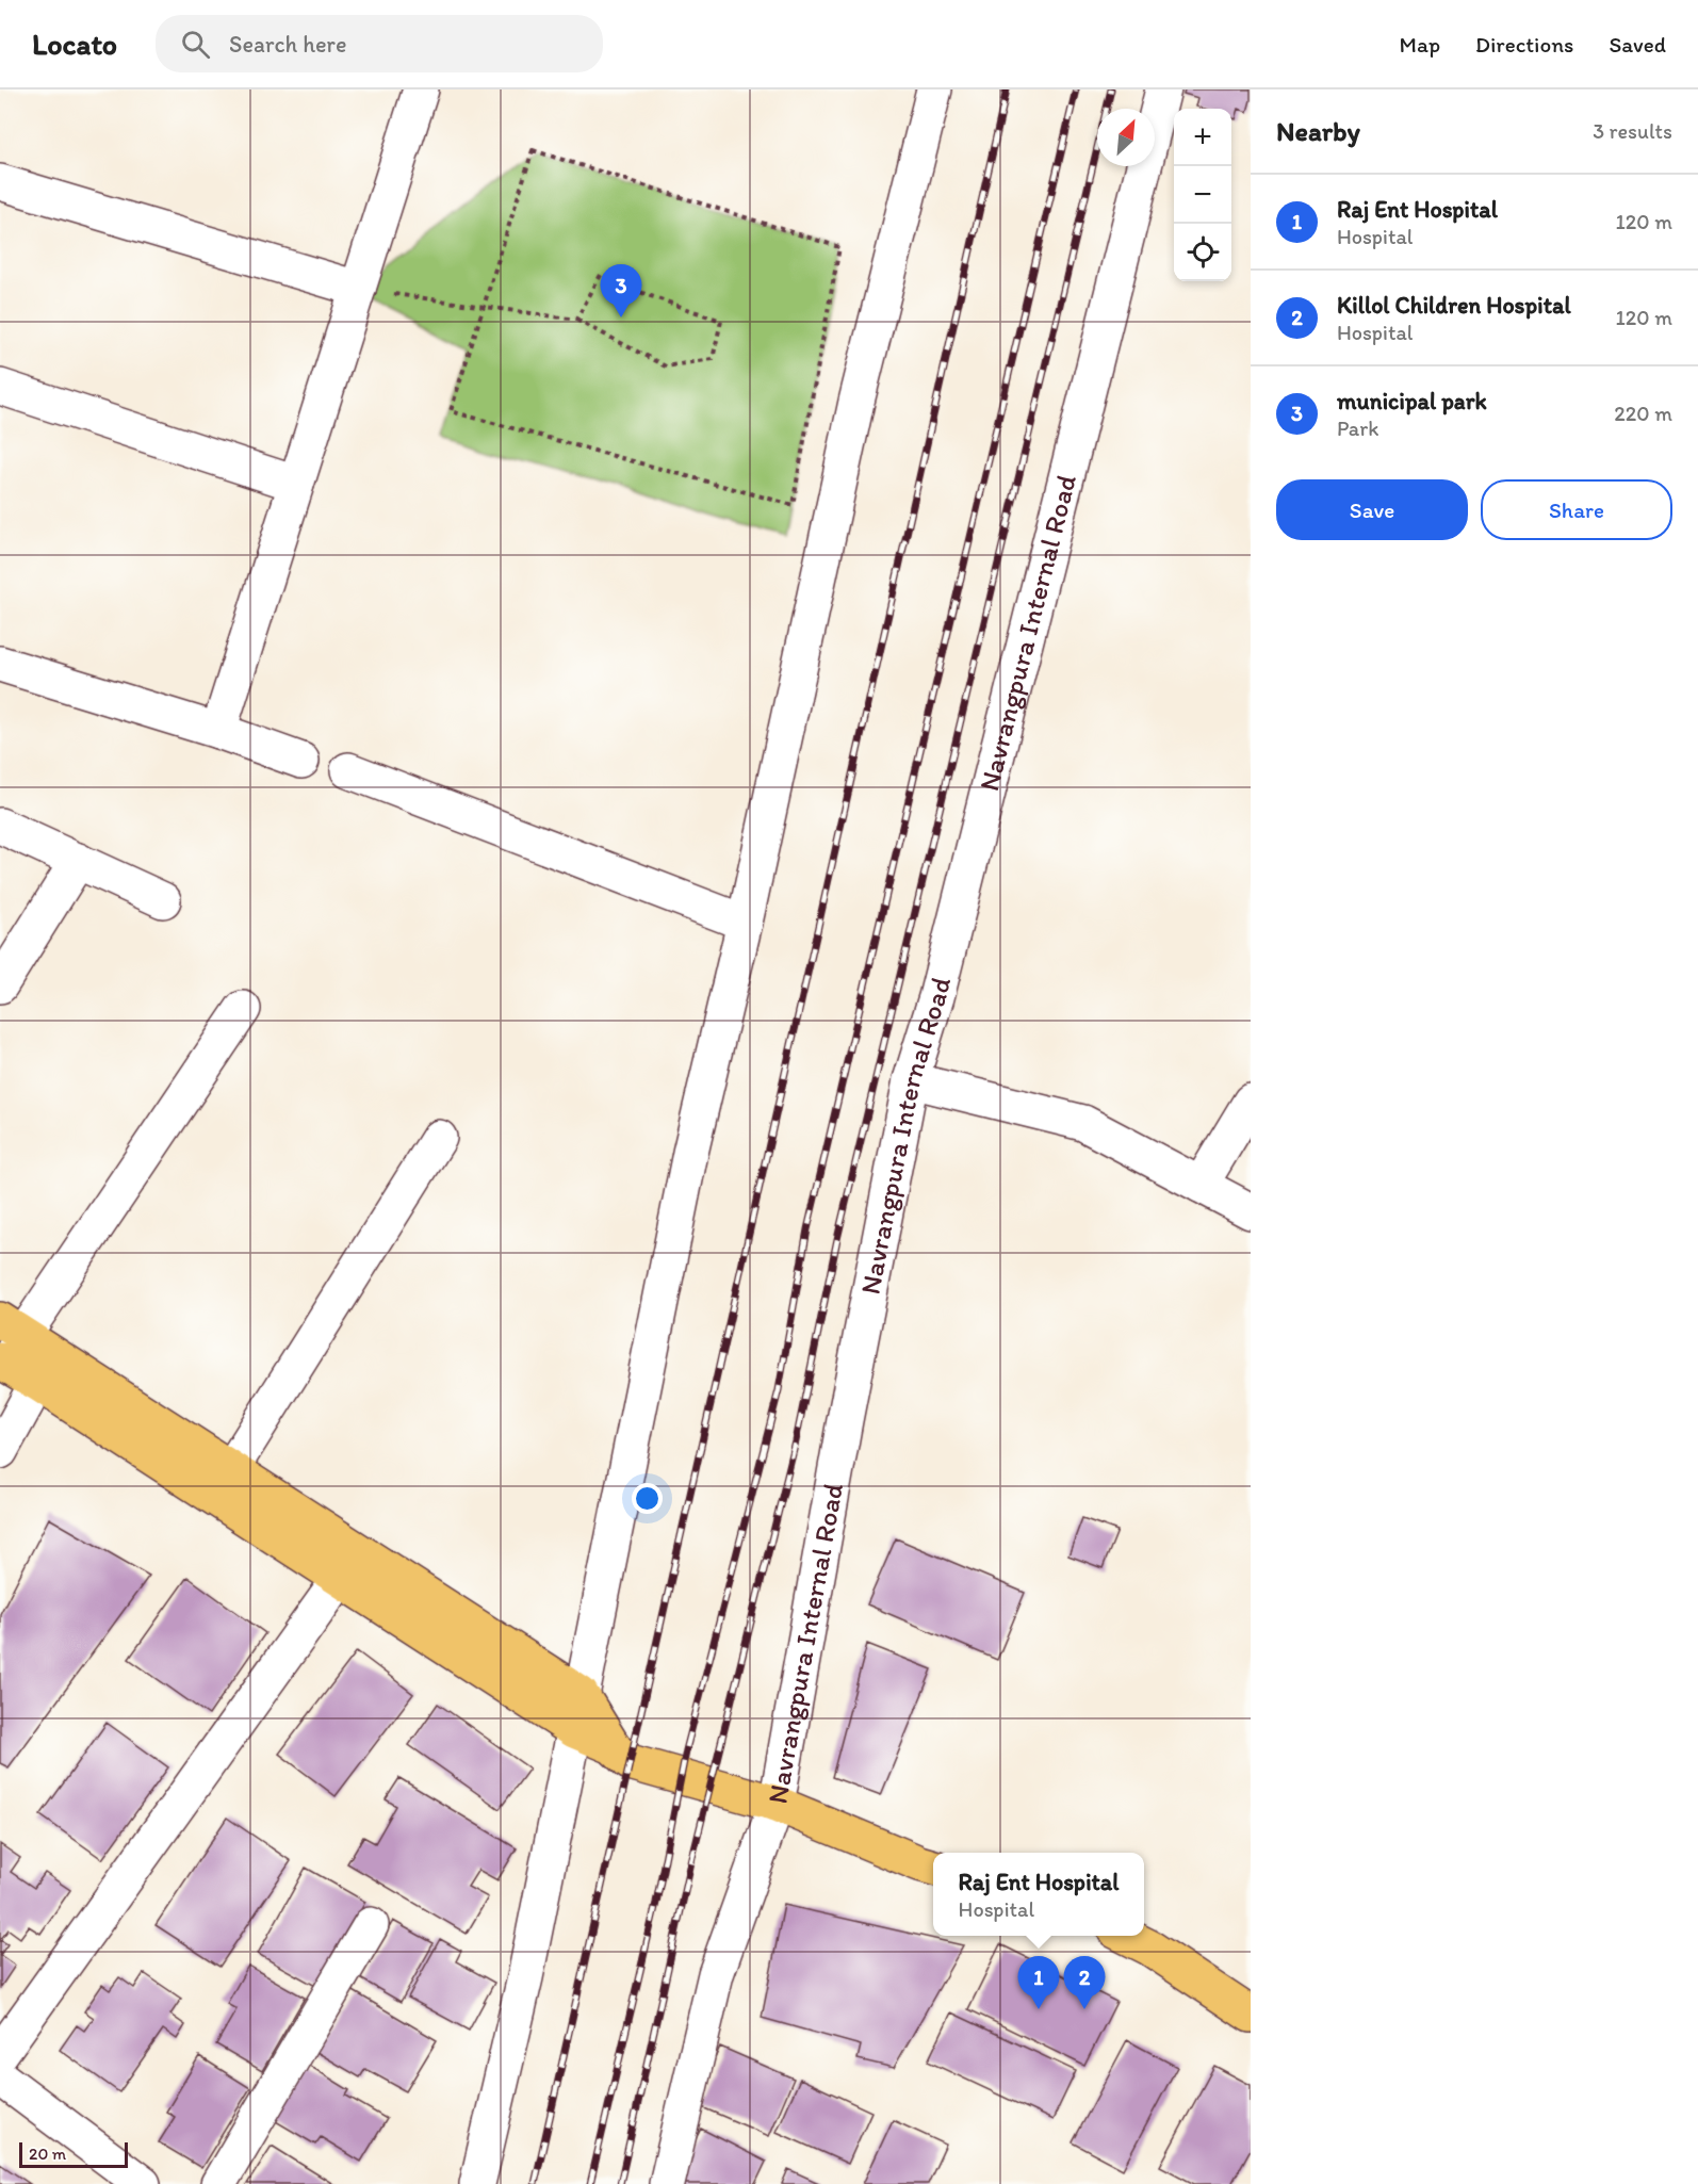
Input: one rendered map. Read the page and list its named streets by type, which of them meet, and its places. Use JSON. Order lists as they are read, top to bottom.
{
  "streets": {
    "street": ["Navrangpura Internal Road"]
  },
  "scale_bar": "20 m",
  "north": "top right",
  "page": {
    "header": "Locato",
    "search": "Search here",
    "nav": ["Map", "Directions", "Saved"],
    "heading": ["Nearby", "3 results"],
    "map_buttons": ["+", "−"],
    "list": [
      {
        "mark": "1",
        "name": "Raj Ent Hospital",
        "note": "Hospital",
        "value": "120 m"
      },
      {
        "mark": "2",
        "name": "Killol Children Hospital",
        "note": "Hospital",
        "value": "120 m"
      },
      {
        "mark": "3",
        "name": "municipal park",
        "note": "Park",
        "value": "220 m"
      }
    ],
    "pins": ["3", "1", "2"],
    "buttons": ["Save", "Share"],
    "popup": ["Raj Ent Hospital", "Hospital"],
    "scale": "20 m"
  }
}
